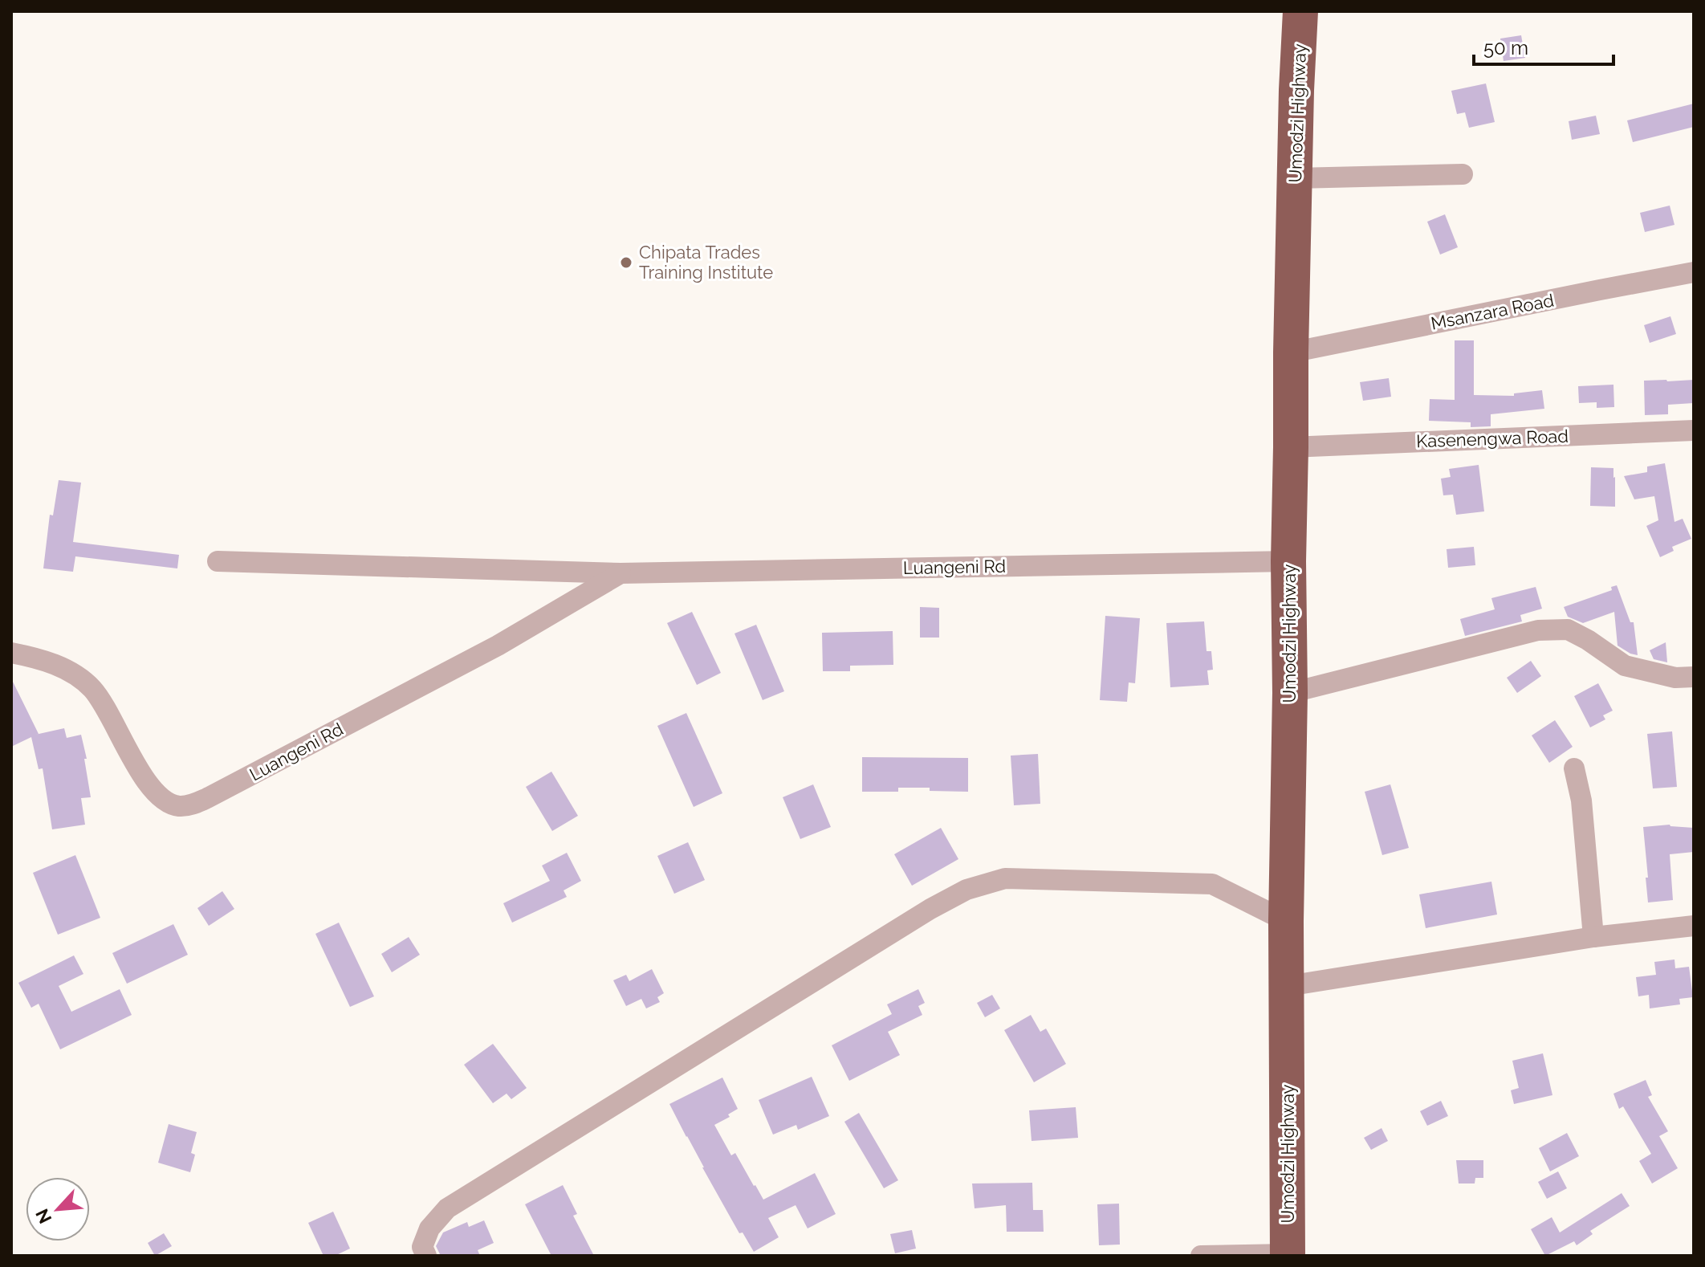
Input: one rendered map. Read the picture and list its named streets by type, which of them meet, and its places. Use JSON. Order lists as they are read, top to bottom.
{
  "streets": {
    "highway": ["Umodzi Highway"],
    "street": ["Msanzara Road", "Kasenengwa Road", "Luangeni Rd"]
  },
  "crossings": [
    ["Umodzi Highway", "Msanzara Road"],
    ["Umodzi Highway", "Kasenengwa Road"],
    ["Umodzi Highway", "Luangeni Rd"]
  ],
  "places": ["Chipata Trades Training Institute"],
  "scale_bar": "50 m",
  "north": "bottom left"
}
